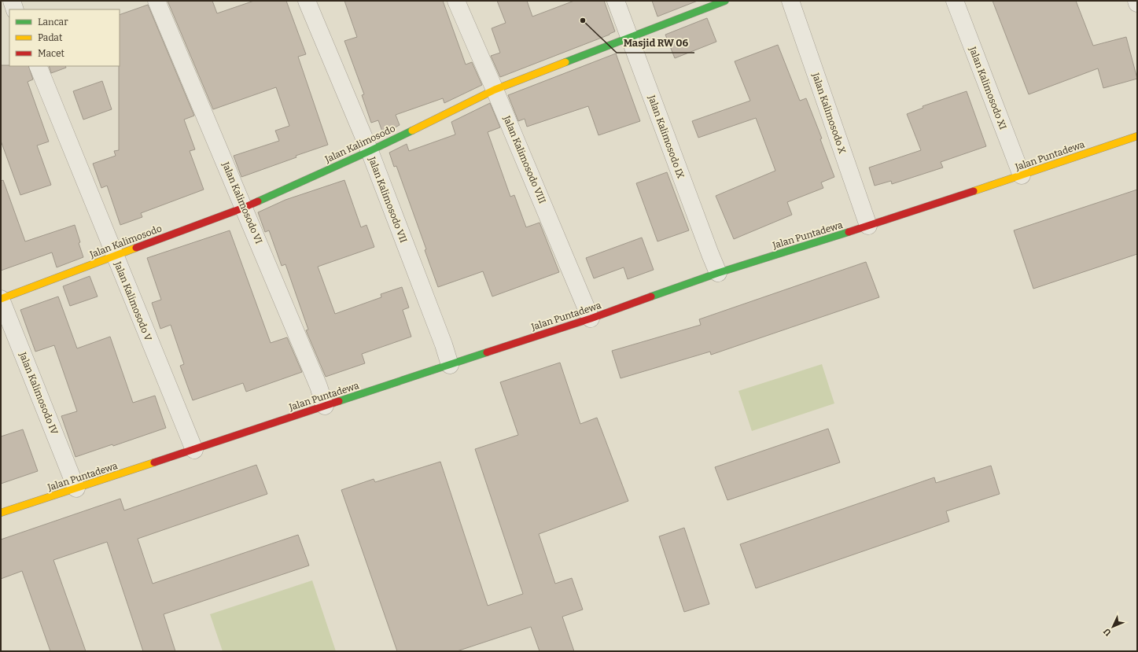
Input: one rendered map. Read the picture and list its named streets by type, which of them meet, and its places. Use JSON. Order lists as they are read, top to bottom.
{
  "streets": {
    "street": [
      "Jalan Kalimosodo XI",
      "Jalan Kalimosodo X",
      "Jalan Kalimosodo IX",
      "Jalan Kalimosodo",
      "Jalan Puntadewa",
      "Jalan Kalimosodo VIII",
      "Jalan Kalimosodo VII",
      "Jalan Kalimosodo VI",
      "Jalan Kalimosodo V",
      "Jalan Kalimosodo IV"
    ]
  },
  "crossings": [
    ["Jalan Kalimosodo XI", "Jalan Puntadewa"],
    ["Jalan Kalimosodo X", "Jalan Puntadewa"],
    ["Jalan Kalimosodo IX", "Jalan Kalimosodo"],
    ["Jalan Kalimosodo IX", "Jalan Puntadewa"],
    ["Jalan Kalimosodo", "Jalan Kalimosodo VIII"],
    ["Jalan Kalimosodo", "Jalan Kalimosodo VII"],
    ["Jalan Kalimosodo", "Jalan Kalimosodo VI"],
    ["Jalan Kalimosodo", "Jalan Kalimosodo V"],
    ["Jalan Kalimosodo", "Jalan Kalimosodo IV"],
    ["Jalan Puntadewa", "Jalan Kalimosodo VIII"],
    ["Jalan Puntadewa", "Jalan Kalimosodo VII"],
    ["Jalan Puntadewa", "Jalan Kalimosodo VI"],
    ["Jalan Puntadewa", "Jalan Kalimosodo V"],
    ["Jalan Puntadewa", "Jalan Kalimosodo IV"]
  ],
  "places": ["Masjid RW 06"],
  "legend": ["Lancar", "Padat", "Macet"],
  "north": "bottom left"
}
